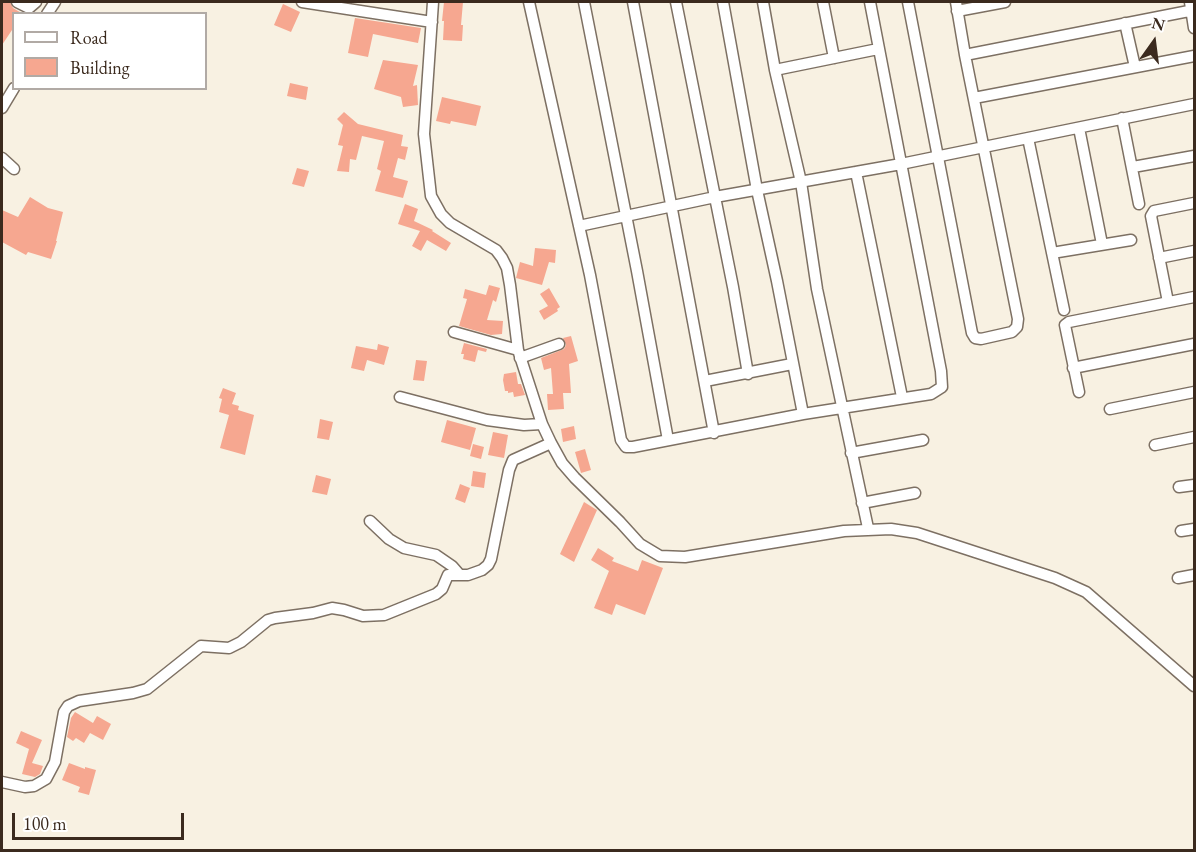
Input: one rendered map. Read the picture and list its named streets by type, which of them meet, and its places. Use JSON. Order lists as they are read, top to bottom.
{
  "legend": ["Road", "Building"],
  "scale_bar": "100 m",
  "north": "top"
}
